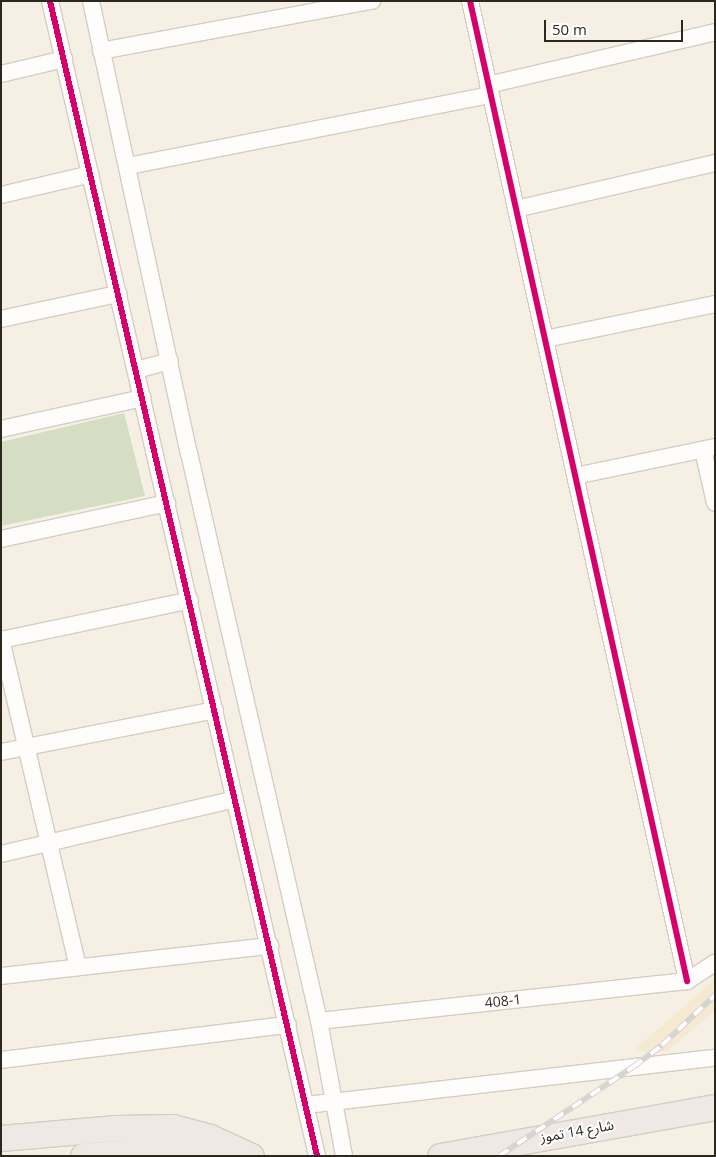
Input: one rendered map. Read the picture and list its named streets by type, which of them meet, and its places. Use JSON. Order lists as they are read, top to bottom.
{
  "streets": {
    "main road": ["شارع 14 تموز"],
    "street": ["408-1"]
  },
  "scale_bar": "50 m"
}
